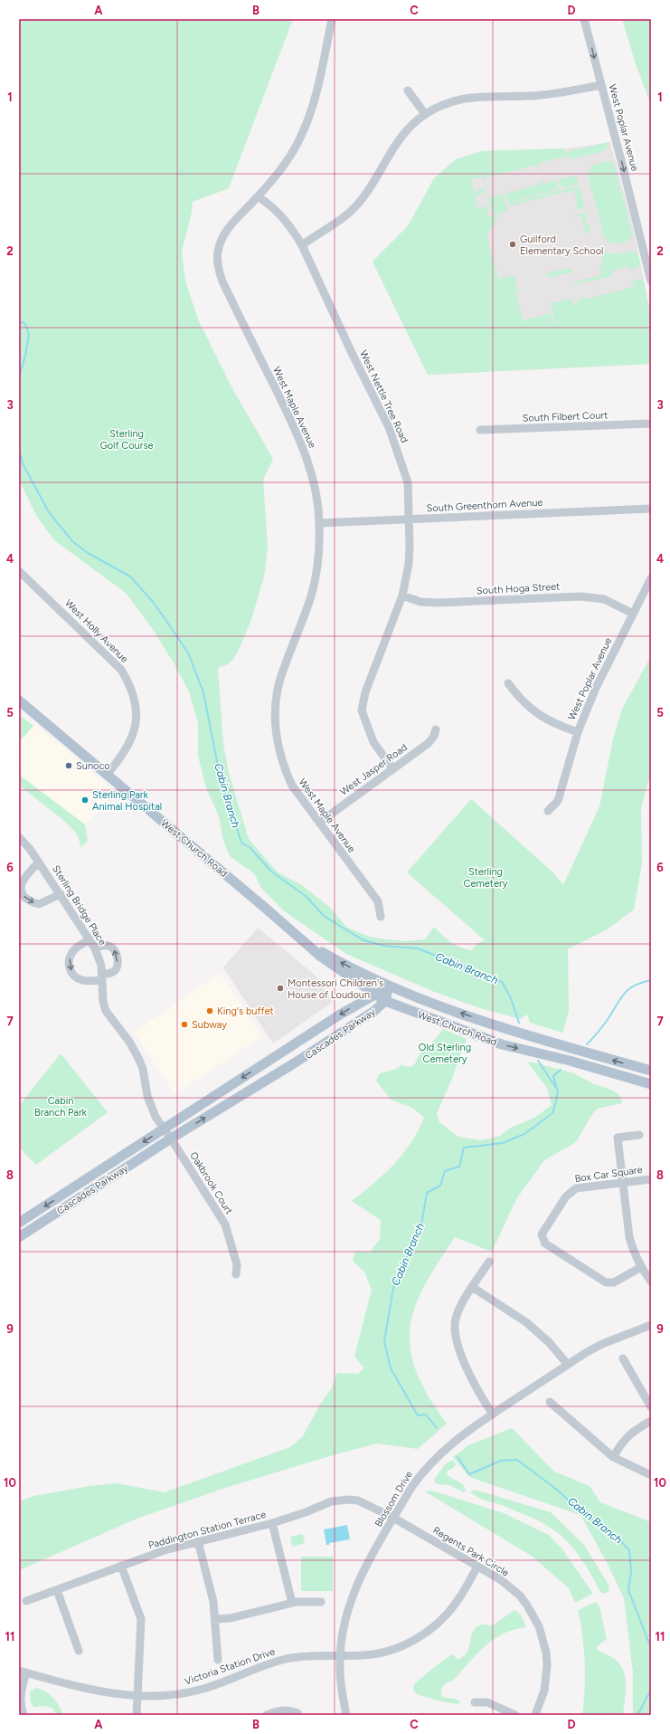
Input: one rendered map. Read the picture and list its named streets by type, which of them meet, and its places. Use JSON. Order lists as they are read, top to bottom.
{
  "streets": {
    "main road": ["West Church Road", "Cascades Parkway"],
    "street": [
      "West Poplar Avenue",
      "West Nettle Tree Road",
      "West Maple Avenue",
      "South Filbert Court",
      "South Greenthorn Avenue",
      "South Hoga Street",
      "West Holly Avenue",
      "West Jasper Road",
      "Sterling Bridge Place",
      "Box Car Square",
      "Oakbrook Court",
      "Blossom Drive",
      "Paddington Station Terrace",
      "Regents Park Circle",
      "Victoria Station Drive"
    ]
  },
  "crossings": [
    ["West Poplar Avenue", "South Hoga Street"],
    ["West Nettle Tree Road", "West Maple Avenue"],
    ["West Nettle Tree Road", "South Greenthorn Avenue"],
    ["West Nettle Tree Road", "South Hoga Street"],
    ["West Nettle Tree Road", "West Jasper Road"],
    ["West Maple Avenue", "South Greenthorn Avenue"],
    ["West Maple Avenue", "West Jasper Road"],
    ["West Holly Avenue", "West Church Road"],
    ["West Church Road", "Cascades Parkway"],
    ["Sterling Bridge Place", "Cascades Parkway"],
    ["Sterling Bridge Place", "Oakbrook Court"],
    ["Cascades Parkway", "Oakbrook Court"],
    ["Blossom Drive", "Paddington Station Terrace"],
    ["Blossom Drive", "Regents Park Circle"],
    ["Blossom Drive", "Victoria Station Drive"],
    ["Paddington Station Terrace", "Regents Park Circle"],
    ["Regents Park Circle", "Victoria Station Drive"]
  ],
  "one_way": ["West Poplar Avenue"],
  "water": ["Cabin Branch"],
  "parks": [
    "Sterling Golf Course",
    "Sterling Cemetery",
    "Old Sterling Cemetery",
    "Cabin Branch Park"
  ],
  "places": [
    "Guilford Elementary School",
    "Sunoco",
    "Sterling Park Animal Hospital",
    "Montessori Children's House of Loudoun",
    "King's buffet",
    "Subway"
  ],
  "grid": {
    "columns": [
      "A",
      "B",
      "C",
      "D"
    ],
    "rows": [
      "1",
      "2",
      "3",
      "4",
      "5",
      "6",
      "7",
      "8",
      "9",
      "10",
      "11"
    ]
  }
}
